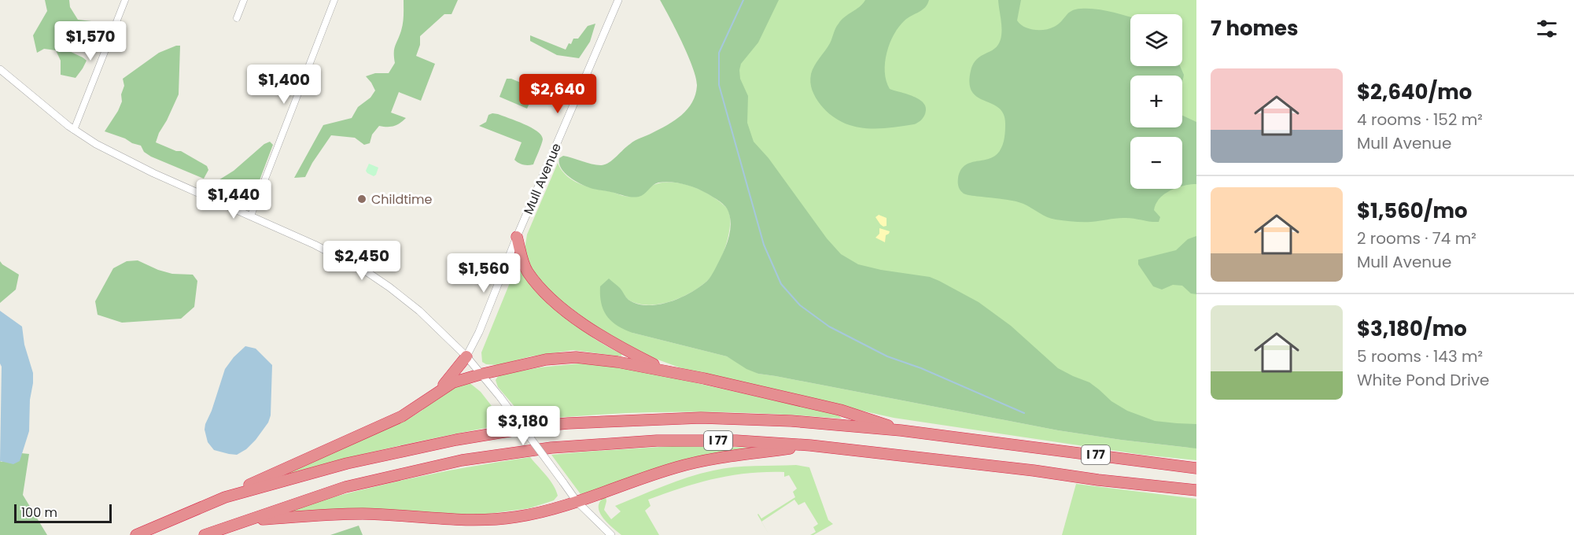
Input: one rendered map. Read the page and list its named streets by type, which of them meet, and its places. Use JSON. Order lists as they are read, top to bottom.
{
  "streets": {
    "highway": ["I 77"],
    "street": ["Mull Avenue"]
  },
  "places": ["Childtime"],
  "scale_bar": "100 m",
  "page": {
    "heading": "7 homes",
    "map_buttons": ["+", "−"],
    "price": [
      "$1,570",
      "$1,400",
      "$2,640",
      "$1,440",
      "$2,450",
      "$1,560",
      "$3,180"
    ],
    "list": [
      {
        "name": "$2,640/mo",
        "note": "4 rooms · 152 m² · Mull Avenue"
      },
      {
        "name": "$1,560/mo",
        "note": "2 rooms · 74 m² · Mull Avenue"
      },
      {
        "name": "$3,180/mo",
        "note": "5 rooms · 143 m² · White Pond Drive"
      }
    ],
    "scale": "100 m"
  }
}
